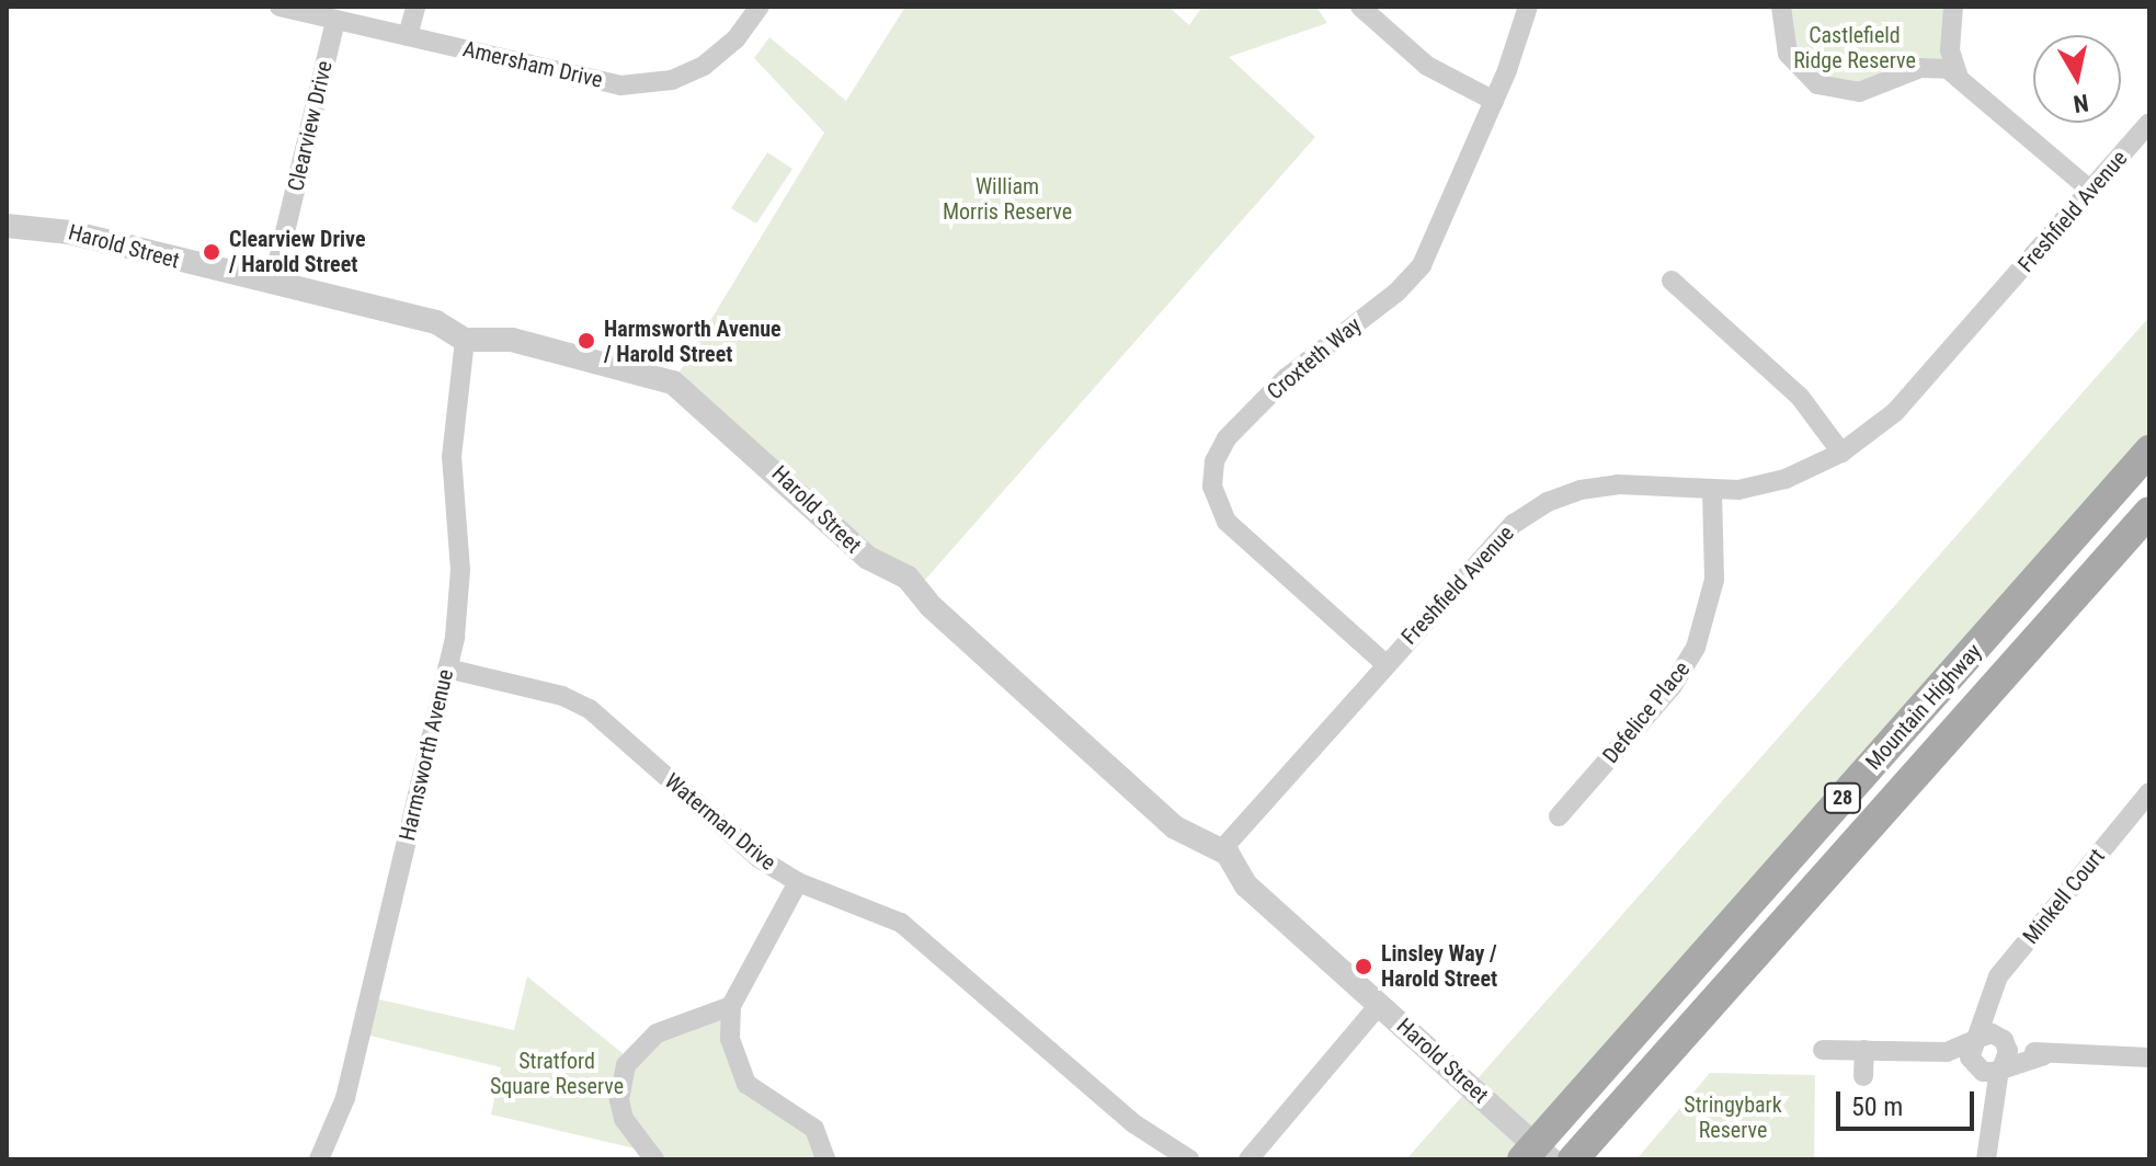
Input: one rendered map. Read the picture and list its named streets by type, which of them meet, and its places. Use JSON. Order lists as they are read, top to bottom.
{
  "streets": {
    "main road": ["Mountain Highway", "28"],
    "street": [
      "Amersham Drive",
      "Clearview Drive",
      "Freshfield Avenue",
      "Harold Street",
      "Croxteth Way",
      "Defelice Place",
      "Harmsworth Avenue",
      "Waterman Drive",
      "Minkell Court"
    ]
  },
  "crossings": [
    ["Amersham Drive", "Clearview Drive"],
    ["Clearview Drive", "Harold Street"],
    ["Freshfield Avenue", "Harold Street"],
    ["Freshfield Avenue", "Croxteth Way"],
    ["Freshfield Avenue", "Defelice Place"],
    ["Harold Street", "Mountain Highway"],
    ["Harold Street", "Harmsworth Avenue"],
    ["Harmsworth Avenue", "Waterman Drive"]
  ],
  "parks": [
    "Castlefield Ridge Reserve",
    "William Morris Reserve",
    "Stratford Square Reserve",
    "Stringybark Reserve"
  ],
  "places": ["Clearview Drive / Harold Street", "Harmsworth Avenue / Harold Street", "Linsley Way / Harold Street"],
  "scale_bar": "50 m",
  "north": "bottom"
}
